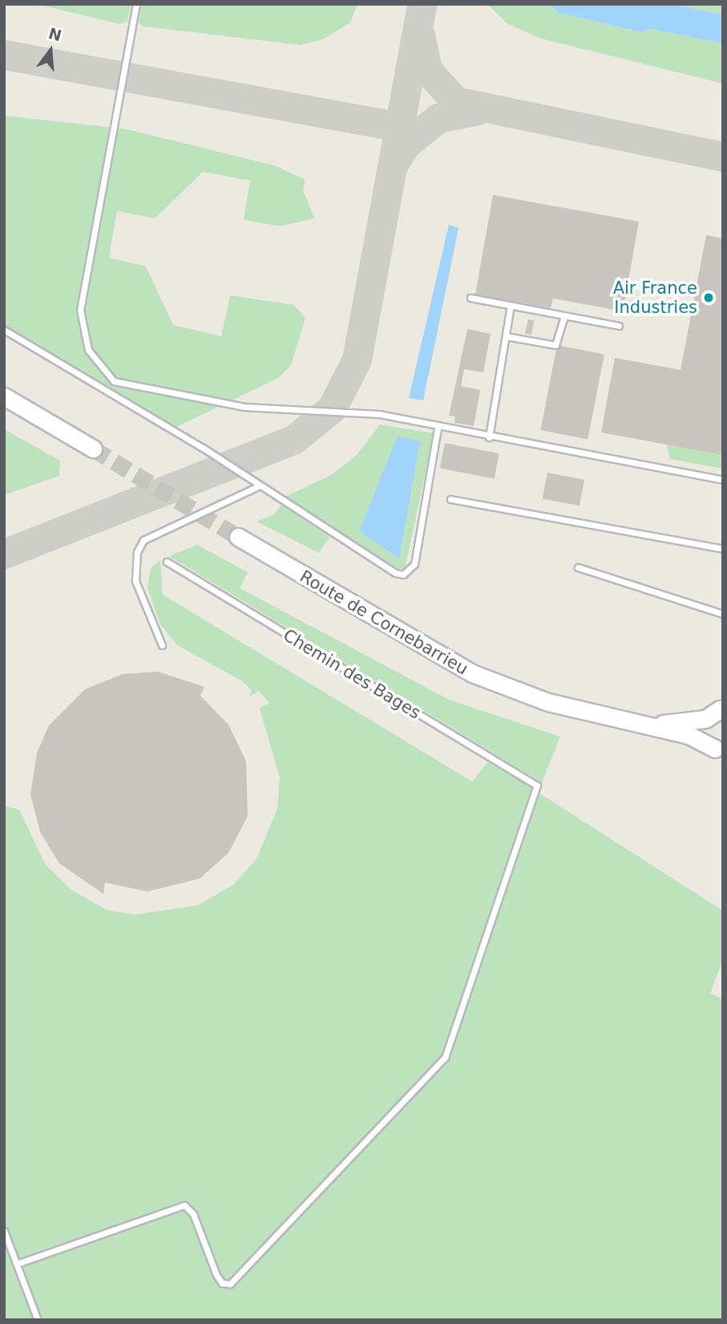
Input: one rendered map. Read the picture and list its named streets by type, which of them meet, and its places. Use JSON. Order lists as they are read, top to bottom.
{
  "streets": {
    "main road": ["Route de Cornebarrieu"],
    "lane": ["Chemin des Bages"]
  },
  "places": ["Air France Industries"],
  "north": "top"
}
